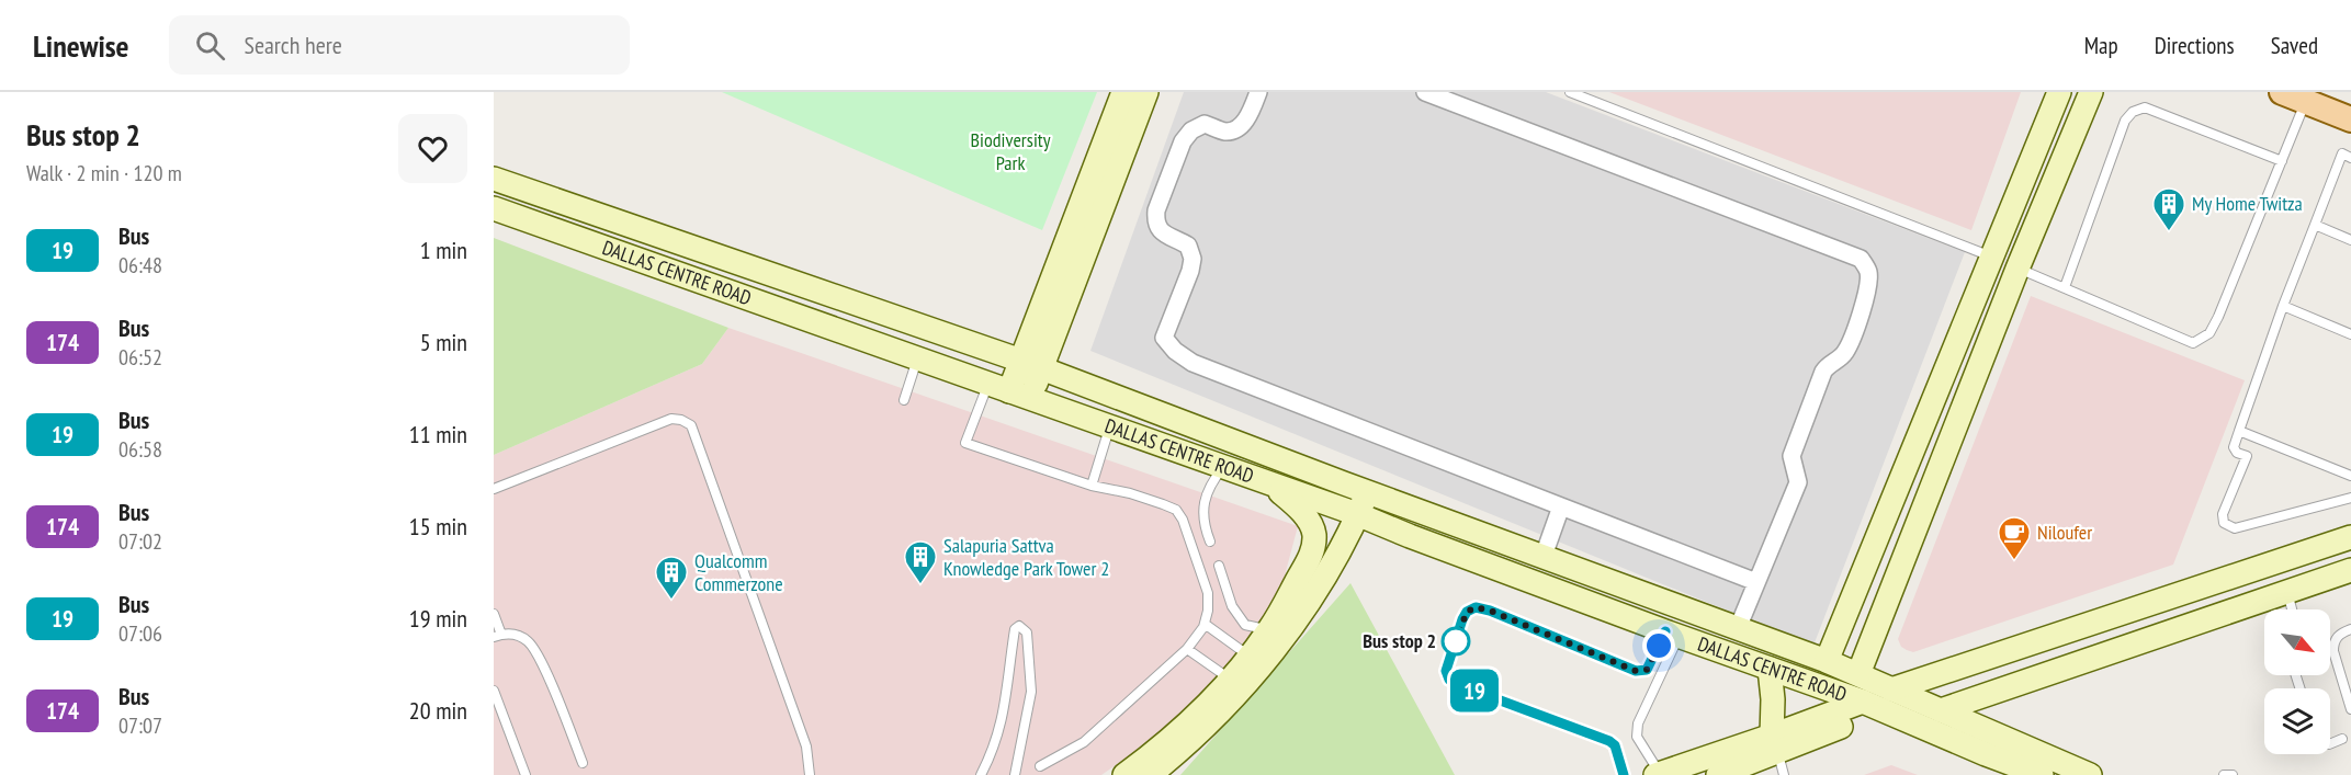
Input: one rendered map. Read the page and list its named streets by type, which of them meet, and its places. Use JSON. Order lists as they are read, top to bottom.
{
  "streets": {
    "street": ["DALLAS CENTRE ROAD"]
  },
  "parks": ["Biodiversity Park"],
  "places": {
    "building": ["My Home Twitza", "Salapuria Sattva Knowledge Park Tower 2", "Qualcomm Commerzone"],
    "cafe": ["Niloufer"],
    "other": ["Bus stop 2"]
  },
  "lines": ["bus line 19"],
  "north": "bottom right",
  "page": {
    "header": "Linewise",
    "search": "Search here",
    "nav": ["Map", "Directions", "Saved"],
    "heading": ["Bus stop 2", "Walk · 2 min · 120 m"],
    "on_map": "19",
    "list": [
      {
        "mark": "19",
        "name": "Bus",
        "note": "06:48",
        "value": "1 min"
      },
      {
        "mark": "174",
        "name": "Bus",
        "note": "06:52",
        "value": "5 min"
      },
      {
        "mark": "19",
        "name": "Bus",
        "note": "06:58",
        "value": "11 min"
      },
      {
        "mark": "174",
        "name": "Bus",
        "note": "07:02",
        "value": "15 min"
      },
      {
        "mark": "19",
        "name": "Bus",
        "note": "07:06",
        "value": "19 min"
      },
      {
        "mark": "174",
        "name": "Bus",
        "note": "07:07",
        "value": "20 min"
      }
    ]
  }
}
